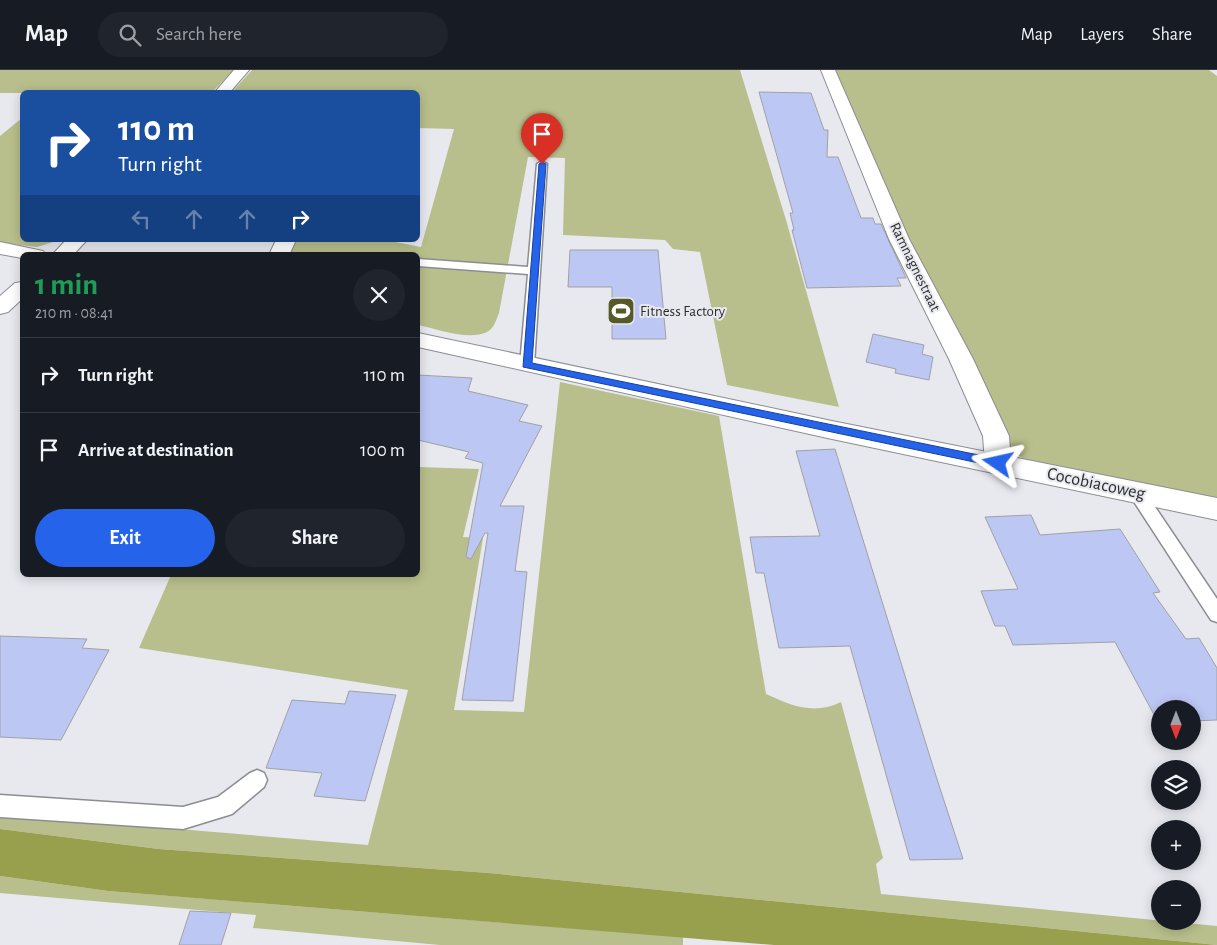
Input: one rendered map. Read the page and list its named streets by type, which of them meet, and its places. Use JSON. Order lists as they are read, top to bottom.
{
  "streets": {
    "street": ["Ramnagnestraat", "Cocobiacoweg"]
  },
  "crossings": [
    ["Ramnagnestraat", "Cocobiacoweg"]
  ],
  "places": {
    "sports": ["Fitness Factory"]
  },
  "north": "bottom",
  "page": {
    "header": "Map",
    "search": "Search here",
    "nav": ["Map", "Layers", "Share"],
    "turn": ["110 m", "Turn right"],
    "heading": ["1 min", "210 m · 08:41"],
    "list": [
      {
        "name": "Turn right",
        "value": "110 m"
      },
      {
        "name": "Arrive at destination",
        "value": "100 m"
      }
    ],
    "buttons": ["Exit", "Share"],
    "map_buttons": ["+", "−"]
  }
}
